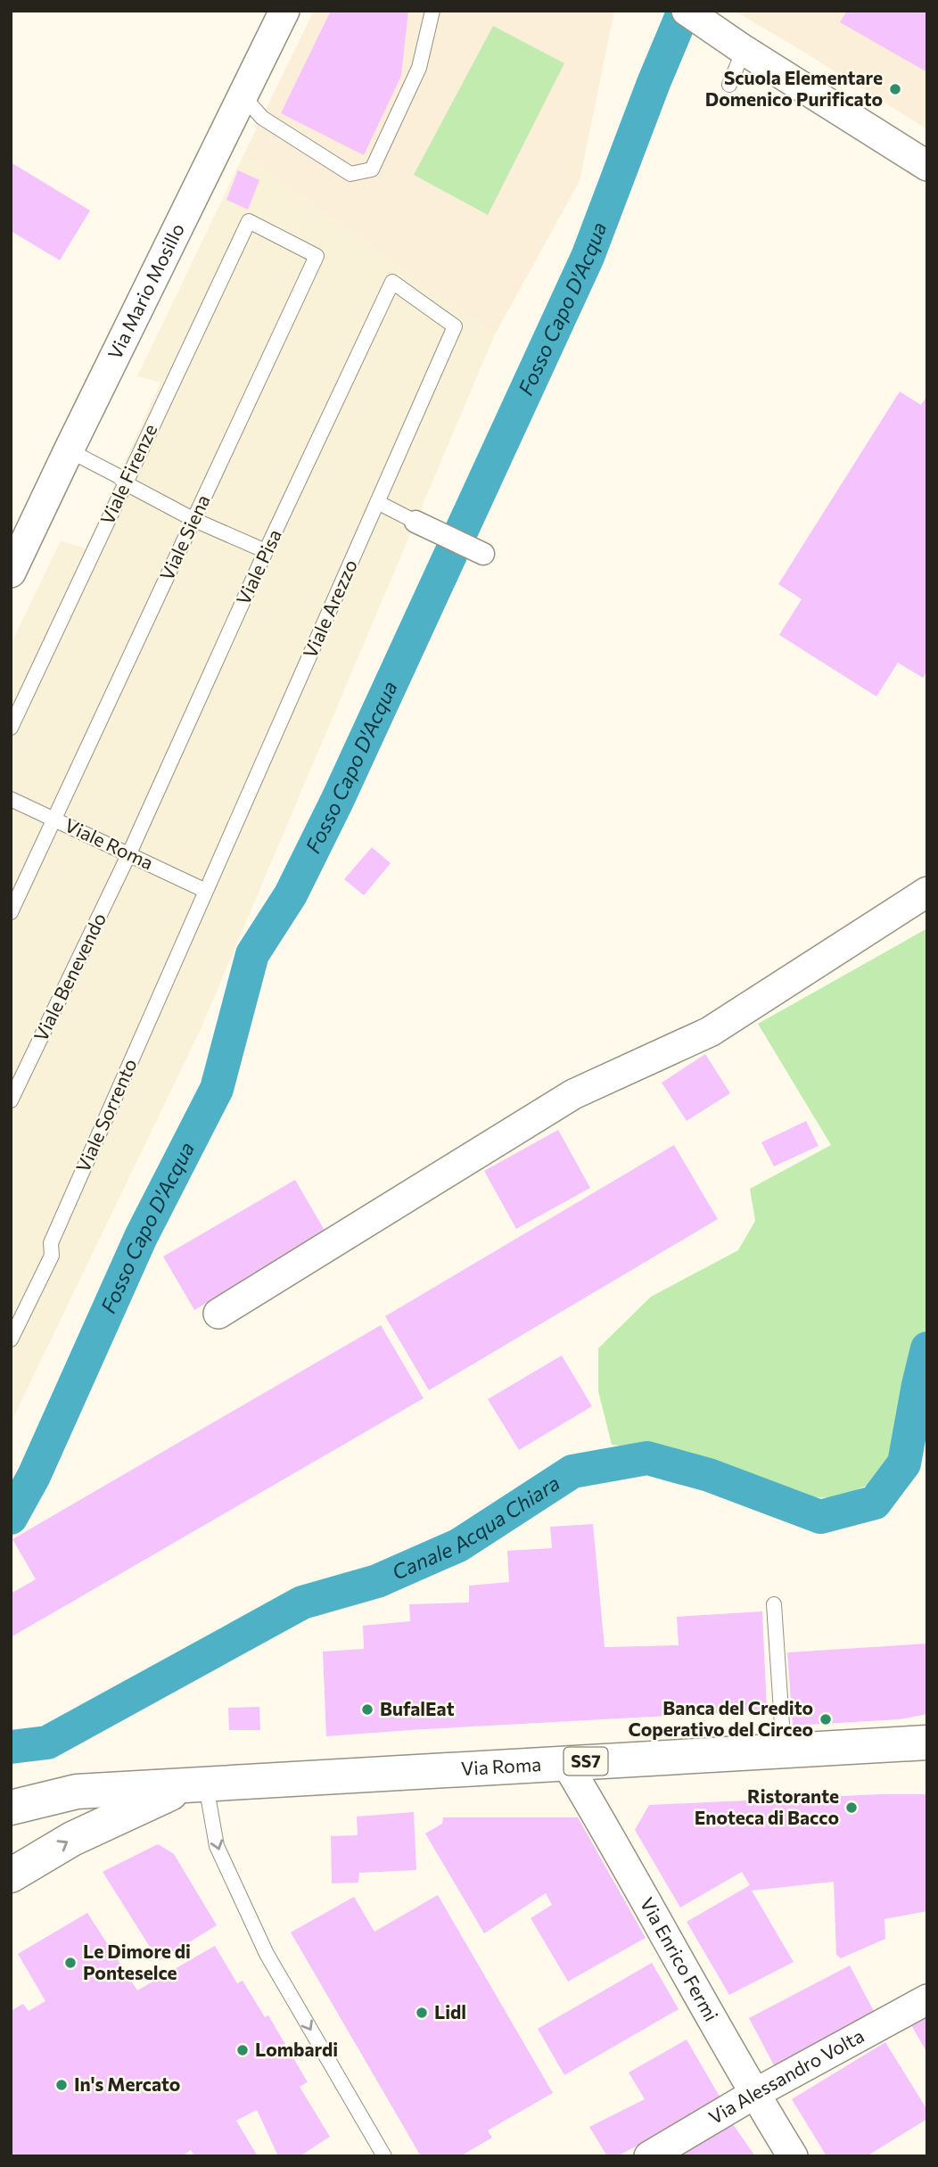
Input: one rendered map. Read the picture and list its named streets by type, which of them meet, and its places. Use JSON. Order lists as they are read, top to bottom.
{
  "streets": {
    "main road": ["SS7", "Via Roma"],
    "street": ["Via Mario Mosillo", "Via Enrico Fermi", "Via Alessandro Volta"],
    "lane": [
      "Viale Firenze",
      "Viale Siena",
      "Viale Pisa",
      "Viale Arezzo",
      "Viale Roma",
      "Viale Benevendo",
      "Viale Sorrento"
    ]
  },
  "crossings": [
    ["Viale Firenze", "Viale Siena"],
    ["Viale Siena", "Viale Roma"],
    ["Viale Pisa", "Viale Arezzo"],
    ["Viale Pisa", "Viale Roma"],
    ["Viale Pisa", "Viale Benevendo"],
    ["Viale Arezzo", "Viale Roma"],
    ["Viale Arezzo", "Viale Sorrento"],
    ["Viale Roma", "Viale Benevendo"],
    ["Viale Roma", "Viale Sorrento"],
    ["SS7", "Via Roma"],
    ["Via Roma", "Via Enrico Fermi"],
    ["Via Enrico Fermi", "Via Alessandro Volta"]
  ],
  "water": ["Fosso Capo D'Acqua", "Canale Acqua Chiara"],
  "places": [
    "Scuola Elementare Domenico Purificato",
    "BufalEat",
    "Banca del Credito Coperativo del Circeo",
    "Ristorante Enoteca di Bacco",
    "Le Dimore di Ponteselce",
    "Lidl",
    "Lombardi",
    "In's Mercato"
  ]
}
